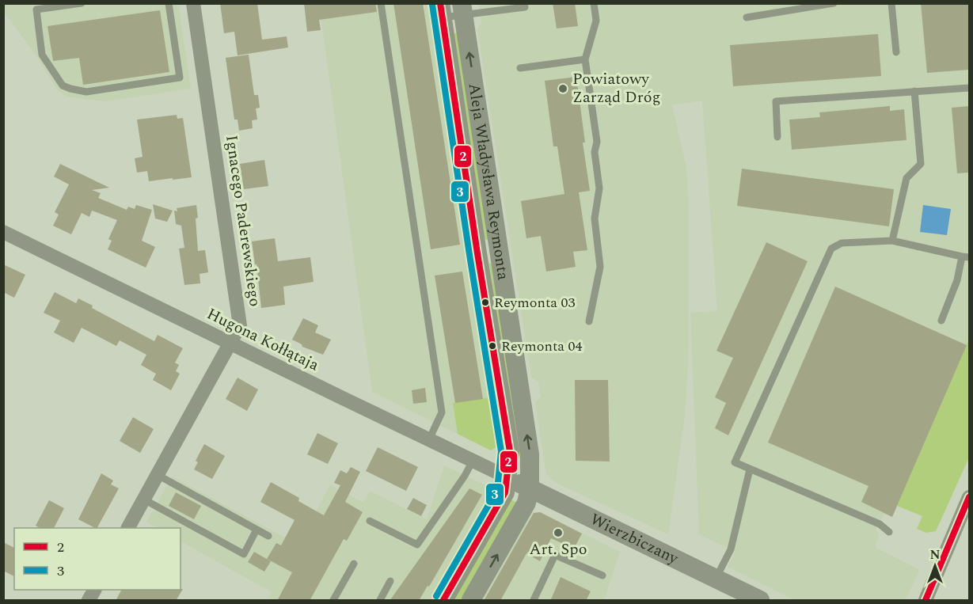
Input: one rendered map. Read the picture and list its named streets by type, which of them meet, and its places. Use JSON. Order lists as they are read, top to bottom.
{
  "streets": {
    "street": [
      "Aleja Władysława Reymonta",
      "Ignacego Paderewskiego",
      "Hugona Kołłątaja",
      "Wierzbiczany"
    ]
  },
  "crossings": [
    ["Aleja Władysława Reymonta", "Hugona Kołłątaja"],
    ["Aleja Władysława Reymonta", "Wierzbiczany"],
    ["Ignacego Paderewskiego", "Hugona Kołłątaja"],
    ["Hugona Kołłątaja", "Wierzbiczany"]
  ],
  "places": [
    "Powiatowy Zarząd Dróg",
    "Reymonta 03",
    "Reymonta 04",
    "Art. Spo"
  ],
  "lines": ["transit line 2", "transit line 3"],
  "legend": ["2", "3"],
  "north": "top"
}
